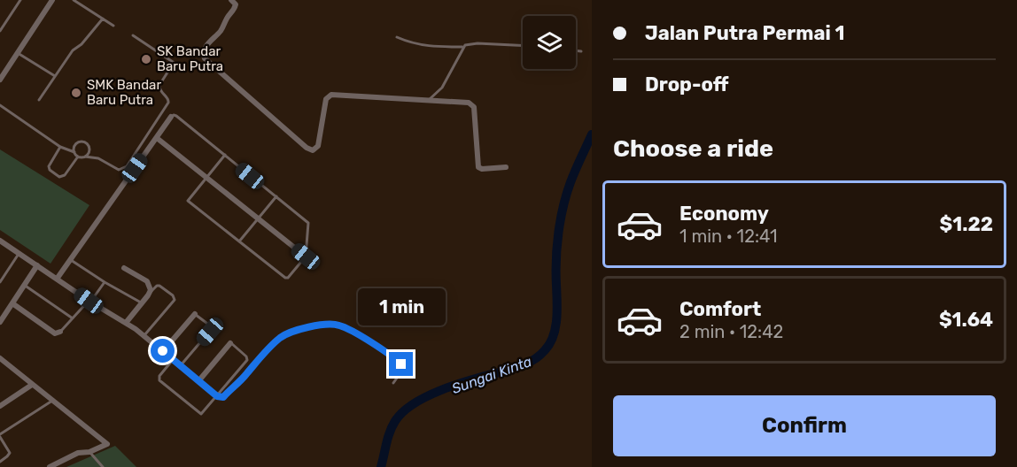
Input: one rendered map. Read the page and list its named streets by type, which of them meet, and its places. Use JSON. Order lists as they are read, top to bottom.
{
  "water": ["Sungai Kinta"],
  "places": ["SK Bandar Baru Putra", "SMK Bandar Baru Putra"],
  "page": {
    "banner": ["Jalan Putra Permai 1", "Drop-off"],
    "heading": "Choose a ride",
    "list": [
      {
        "name": "Economy",
        "note": "1 min · 12:41",
        "value": "$1.22"
      },
      {
        "name": "Comfort",
        "note": "2 min · 12:42",
        "value": "$1.64"
      }
    ],
    "bubble": "1 min",
    "buttons": "Confirm"
  }
}
